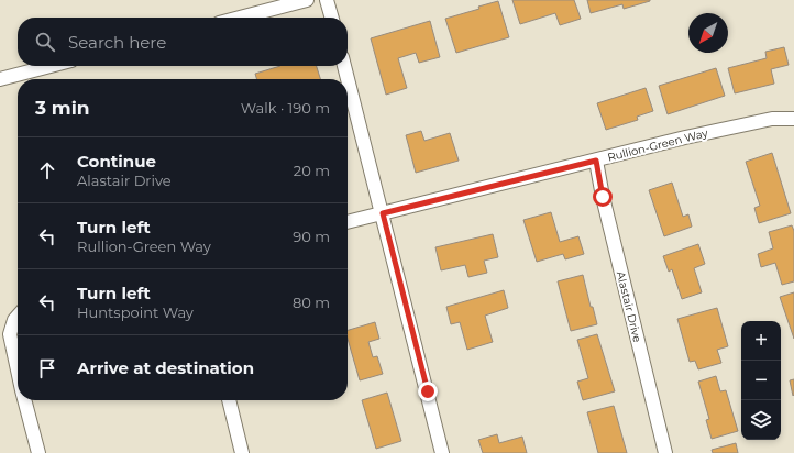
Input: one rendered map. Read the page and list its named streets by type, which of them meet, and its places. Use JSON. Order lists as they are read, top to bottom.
{
  "streets": {
    "street": ["Rullion-Green Way", "Alastair Drive"]
  },
  "crossings": [
    ["Rullion-Green Way", "Alastair Drive"]
  ],
  "north": "bottom left",
  "page": {
    "search": "Search here",
    "heading": ["3 min", "Walk · 190 m"],
    "list": [
      ["Continue", "Alastair Drive", "20 m"],
      ["Turn left", "Rullion-Green Way", "90 m"],
      ["Turn left", "Huntspoint Way", "80 m"],
      "Arrive at destination"
    ],
    "map_buttons": ["+", "−"]
  }
}
